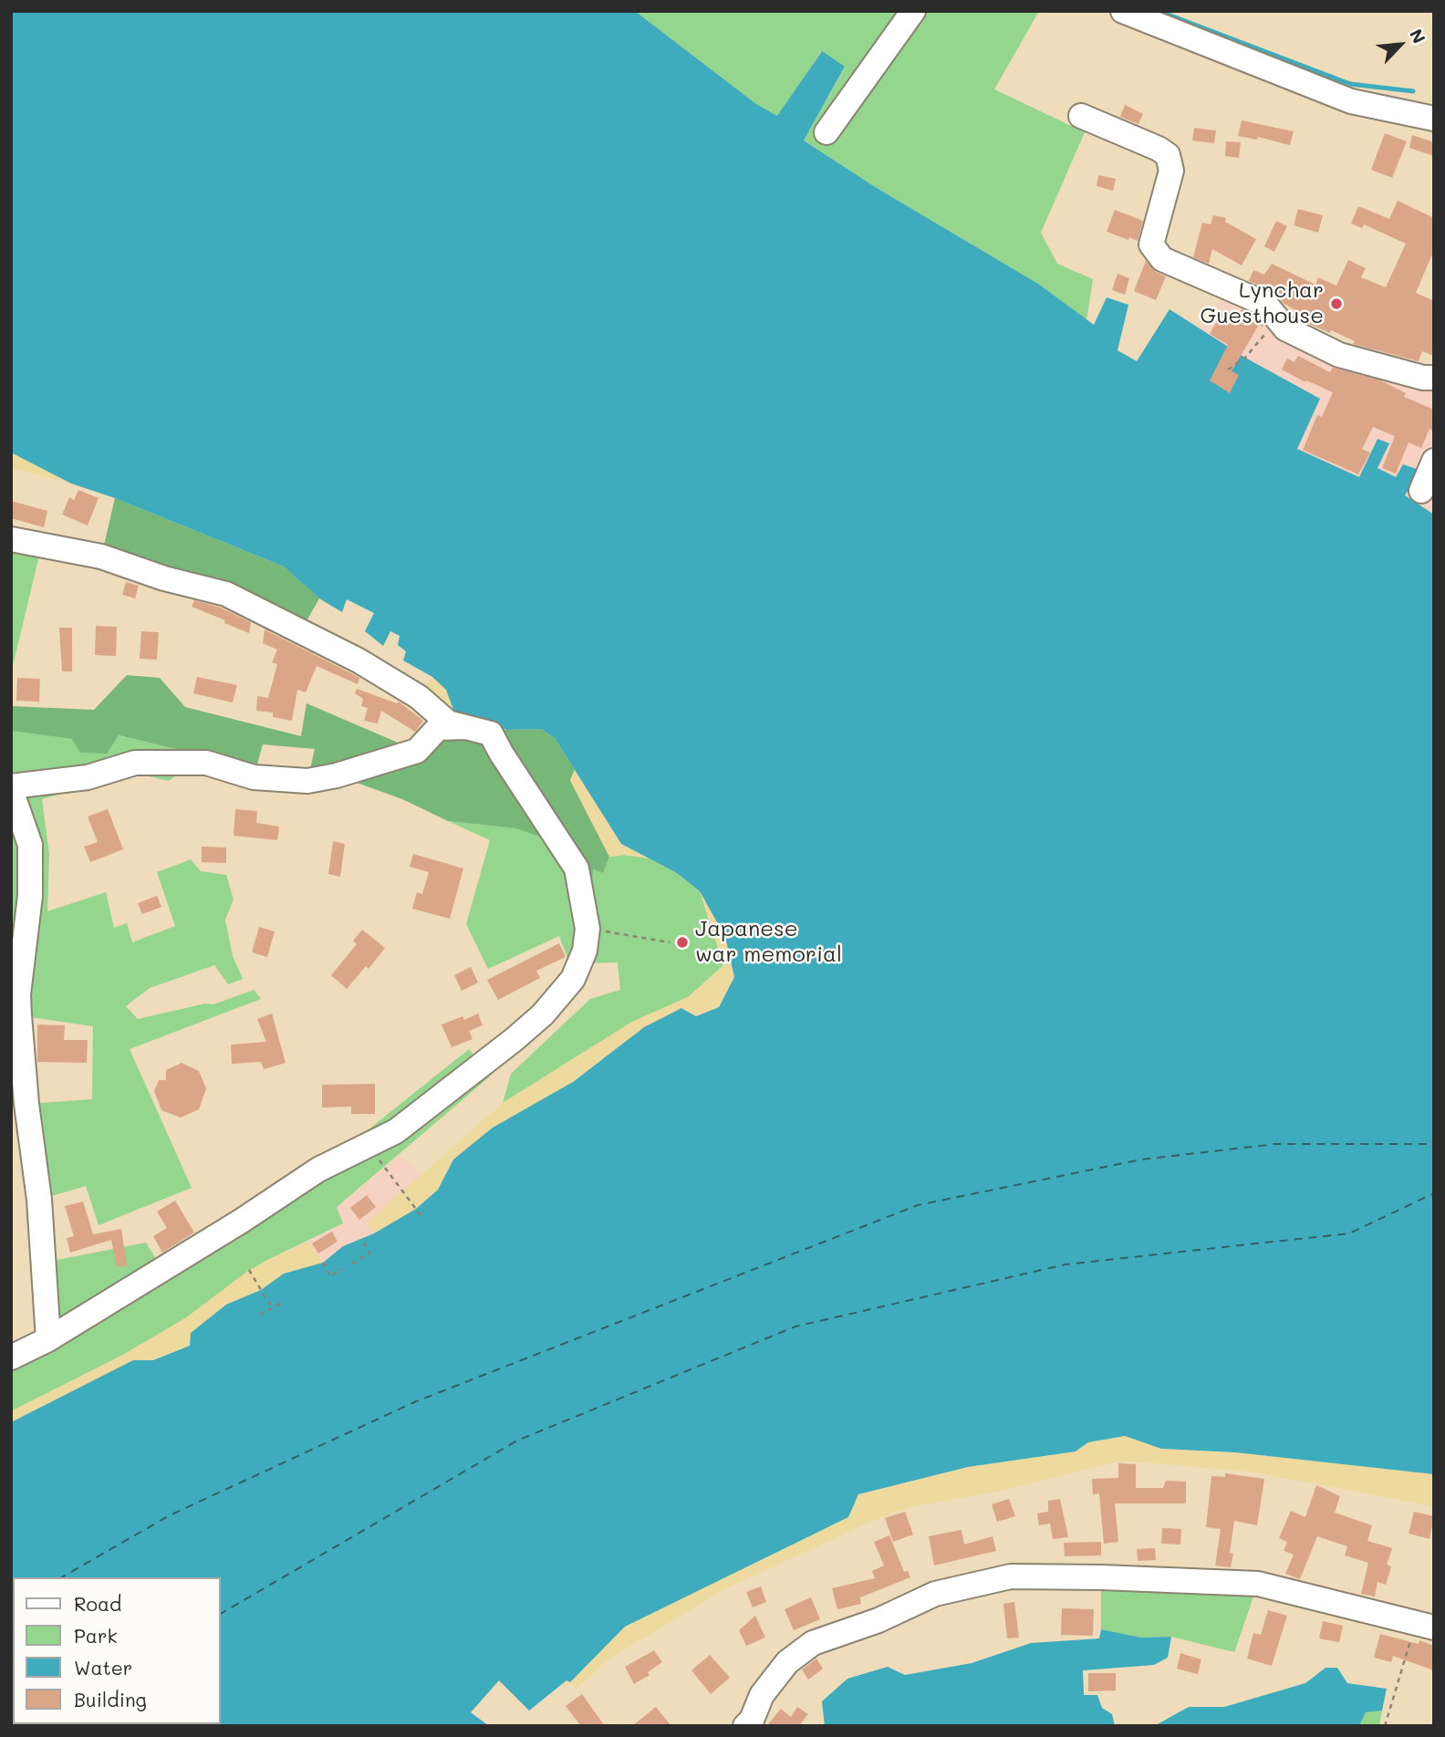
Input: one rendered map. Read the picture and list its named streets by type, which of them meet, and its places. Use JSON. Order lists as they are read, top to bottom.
{
  "places": ["Lynchar Guesthouse", "Japanese war memorial"],
  "legend": [
    "Road",
    "Park",
    "Water",
    "Building"
  ],
  "north": "top right"
}
